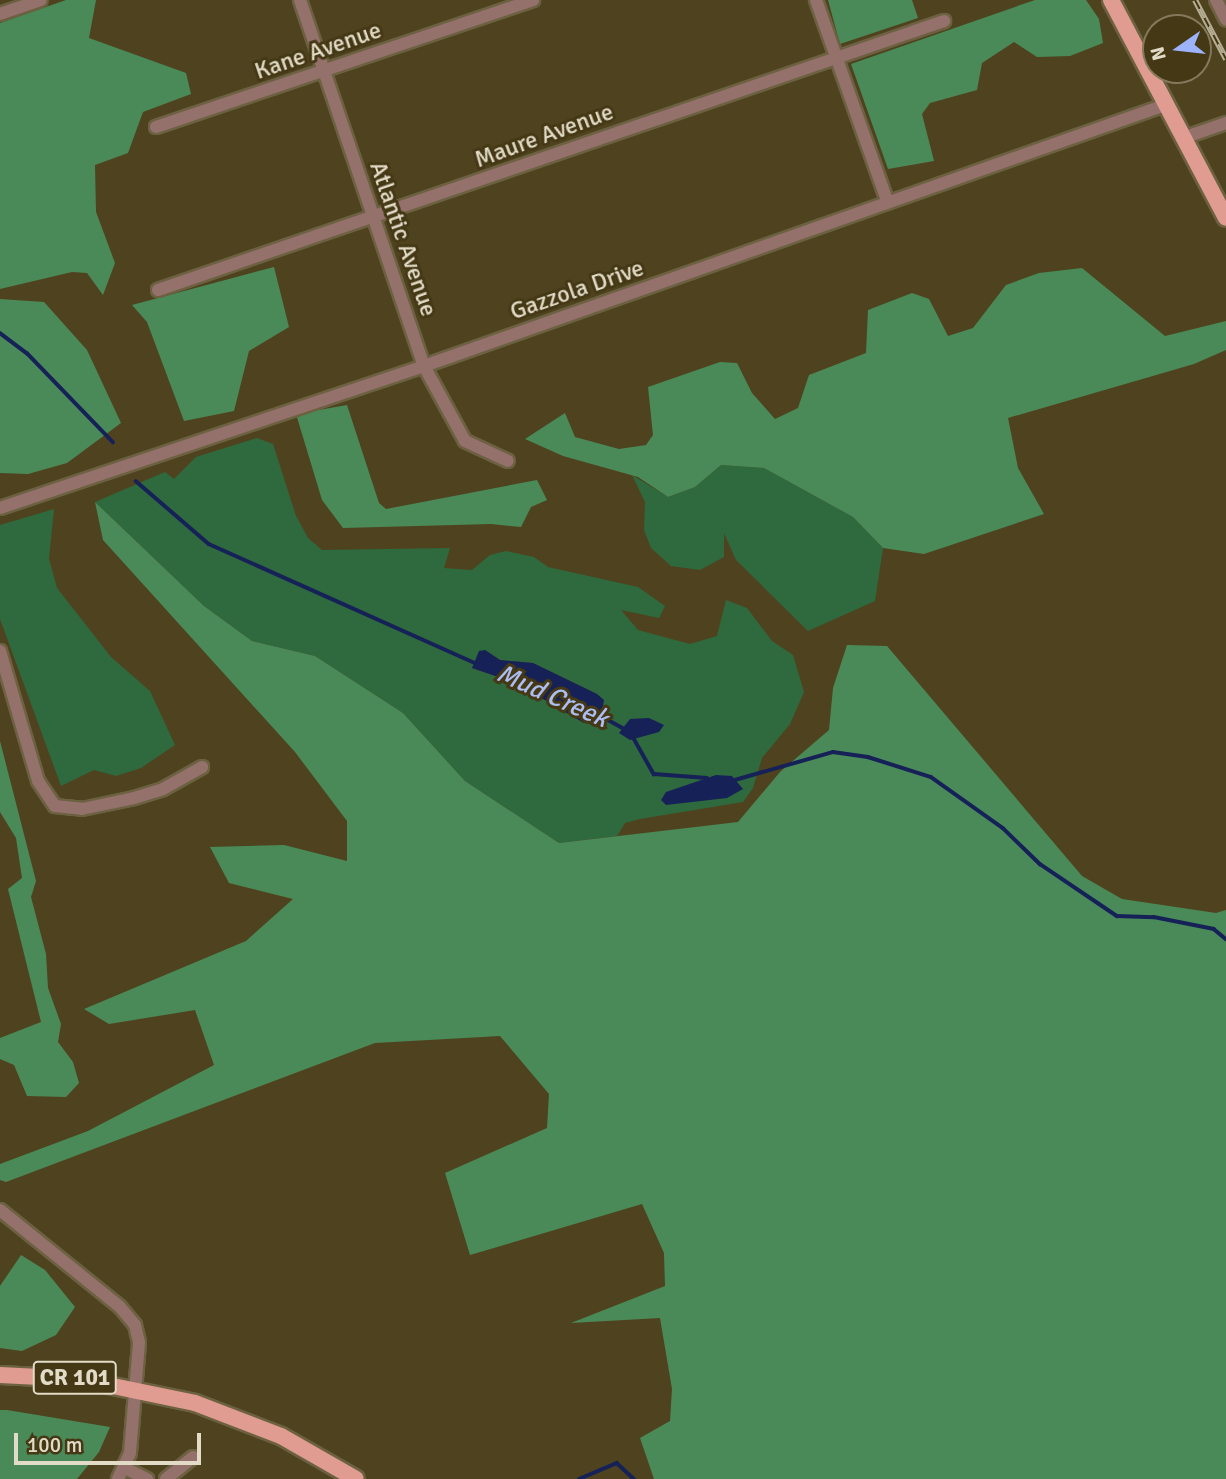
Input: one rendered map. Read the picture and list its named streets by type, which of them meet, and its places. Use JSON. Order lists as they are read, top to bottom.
{
  "streets": {
    "main road": ["CR 101"],
    "street": [
      "Kane Avenue",
      "Maure Avenue",
      "Atlantic Avenue",
      "Gazzola Drive"
    ]
  },
  "crossings": [
    ["Kane Avenue", "Atlantic Avenue"],
    ["Maure Avenue", "Atlantic Avenue"],
    ["Atlantic Avenue", "Gazzola Drive"]
  ],
  "water": ["Mud Creek"],
  "scale_bar": "100 m",
  "north": "left"
}
